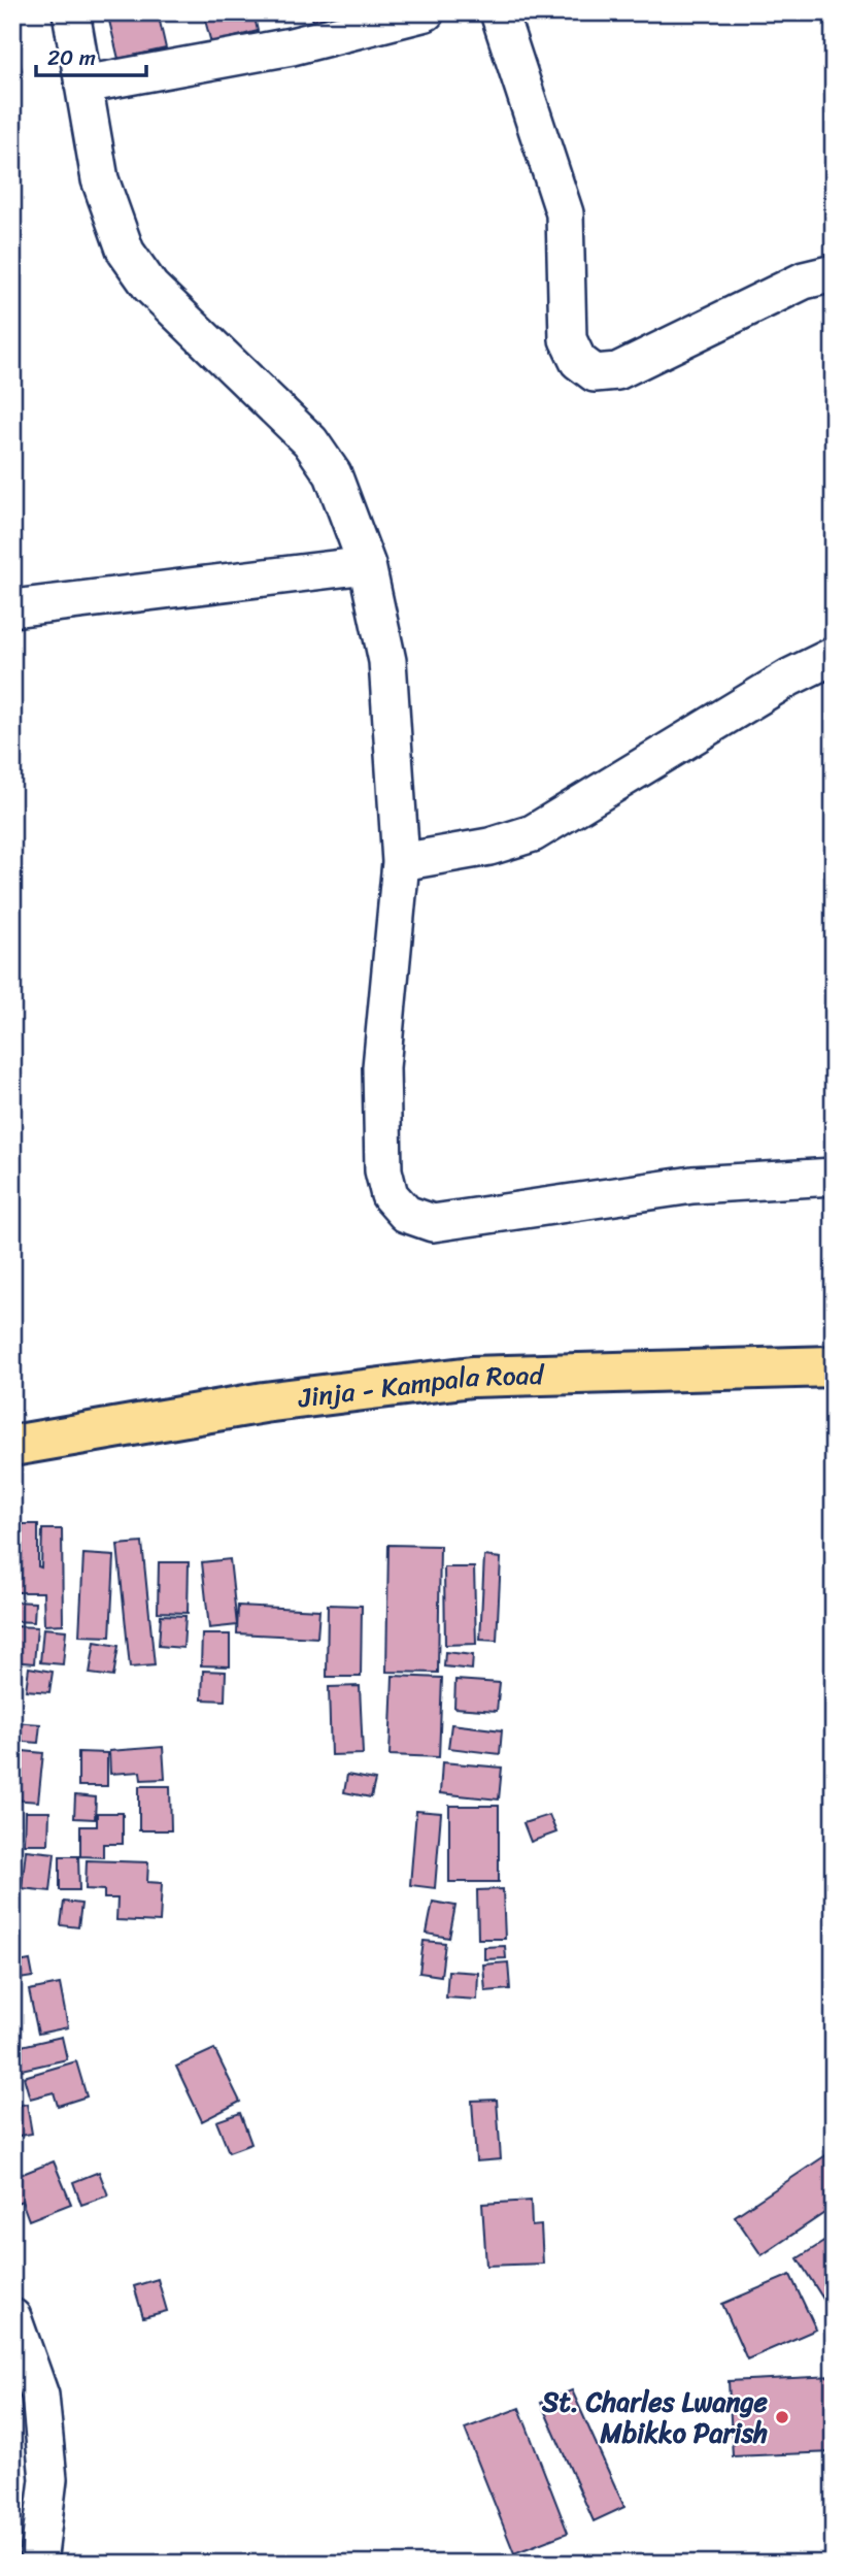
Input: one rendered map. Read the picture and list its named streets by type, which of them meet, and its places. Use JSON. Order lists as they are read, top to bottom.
{
  "streets": {
    "highway": ["Jinja - Kampala Road"]
  },
  "places": ["St. Charles Lwange Mbikko Parish"],
  "scale_bar": "20 m"
}
